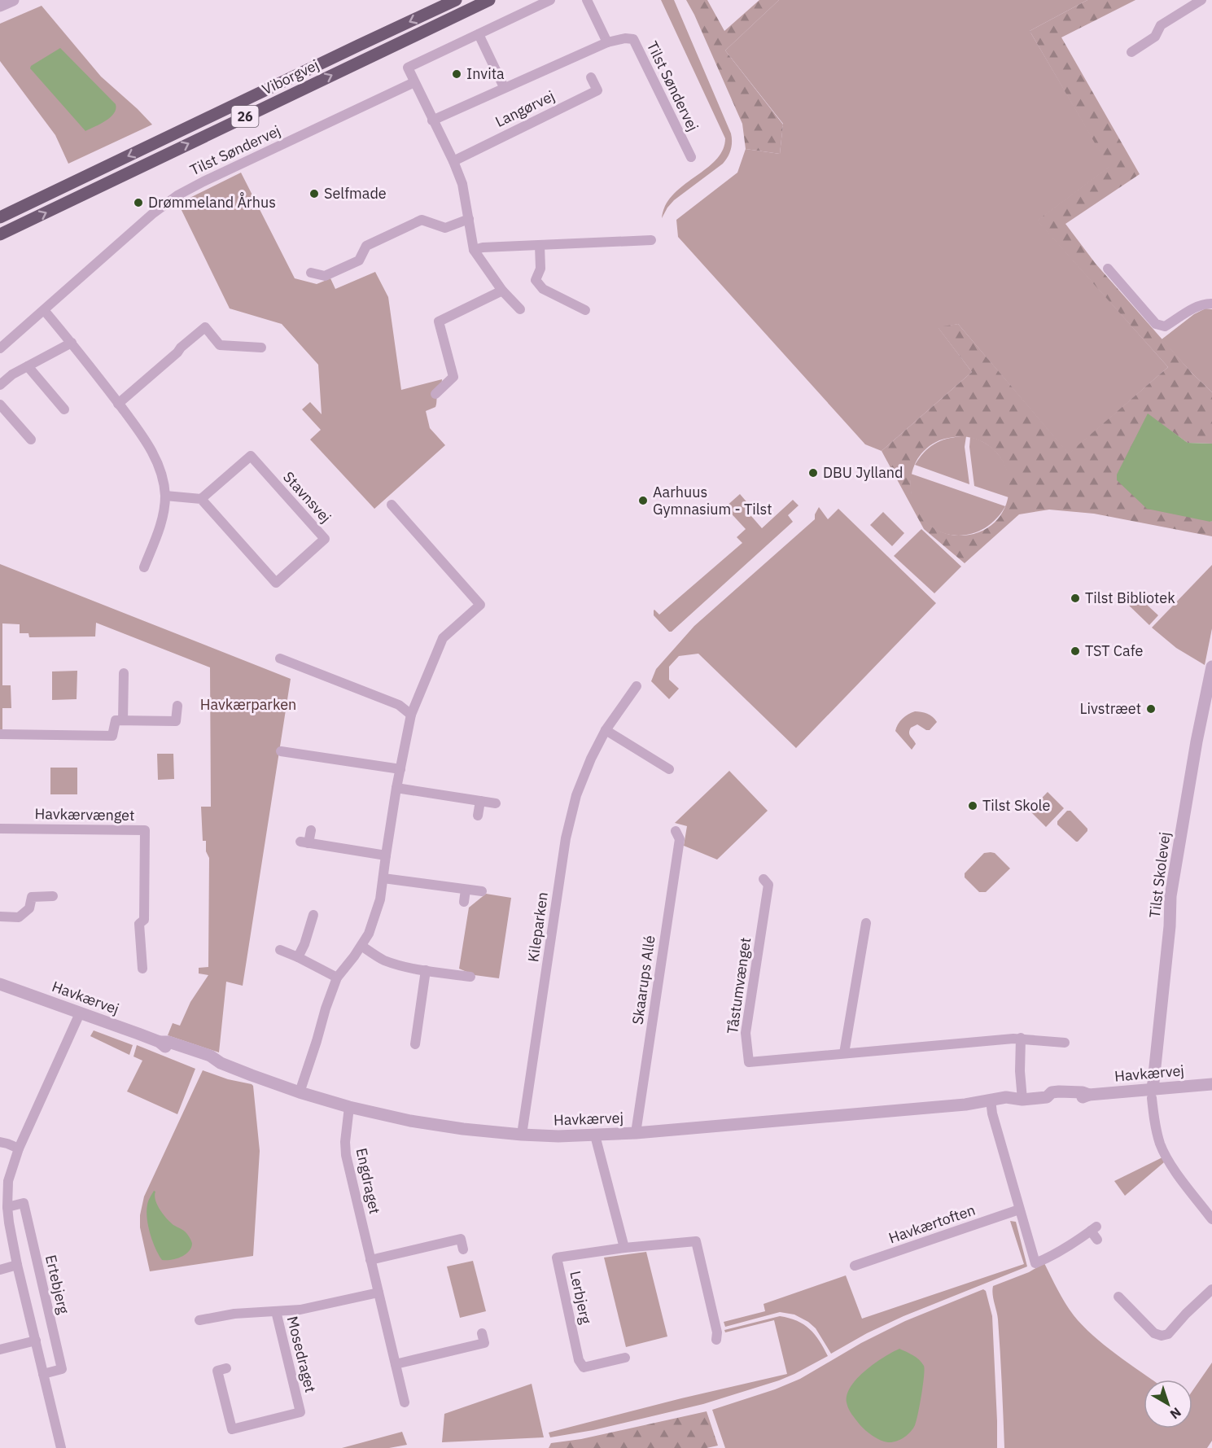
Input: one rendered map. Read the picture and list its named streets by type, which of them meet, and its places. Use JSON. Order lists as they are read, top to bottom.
{
  "streets": {
    "main road": ["Viborgvej", "26"],
    "street": [
      "Tilst Søndervej",
      "Langørvej",
      "Stavnsvej",
      "Havkærvænget",
      "Tilst Skolevej",
      "Kileparken",
      "Skaarups Allé",
      "Tåstumvænget",
      "Havkærvej",
      "Engdraget",
      "Havkærtoften",
      "Ertebjerg",
      "Lerbjerg",
      "Mosedraget"
    ]
  },
  "crossings": [
    ["Tilst Skolevej", "Havkærvej"],
    ["Kileparken", "Havkærvej"],
    ["Skaarups Allé", "Havkærvej"],
    ["Havkærvej", "Engdraget"],
    ["Engdraget", "Mosedraget"]
  ],
  "parks": ["Havkærparken"],
  "places": [
    "Invita",
    "Selfmade",
    "Drømmeland Århus",
    "DBU Jylland",
    "Aarhuus Gymnasium - Tilst",
    "Tilst Bibliotek",
    "TST Cafe",
    "Livstræet",
    "Tilst Skole"
  ],
  "north": "bottom right"
}
